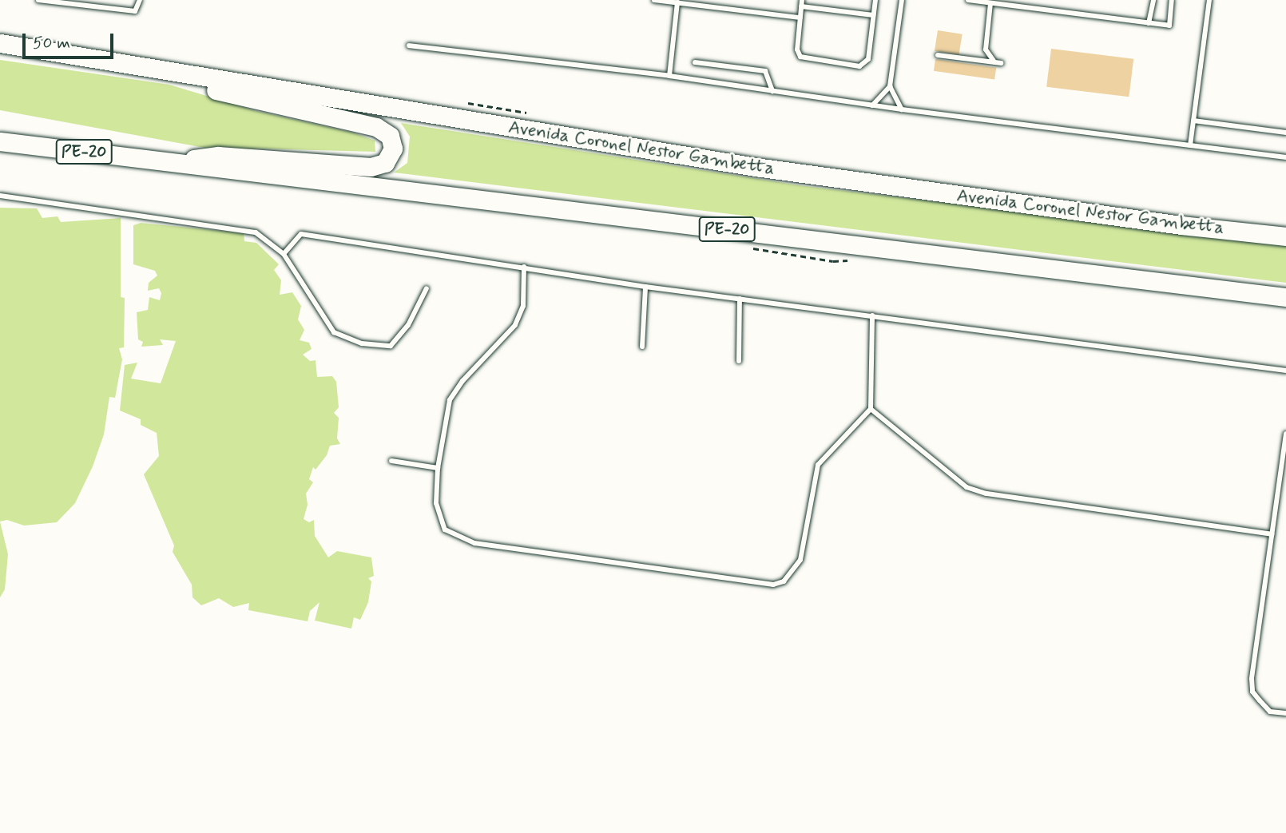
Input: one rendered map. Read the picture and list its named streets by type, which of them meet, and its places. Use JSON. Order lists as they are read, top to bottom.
{
  "streets": {
    "highway": ["Avenida Coronel Nestor Gambetta", "PE-20"]
  },
  "scale_bar": "50 m"
}
